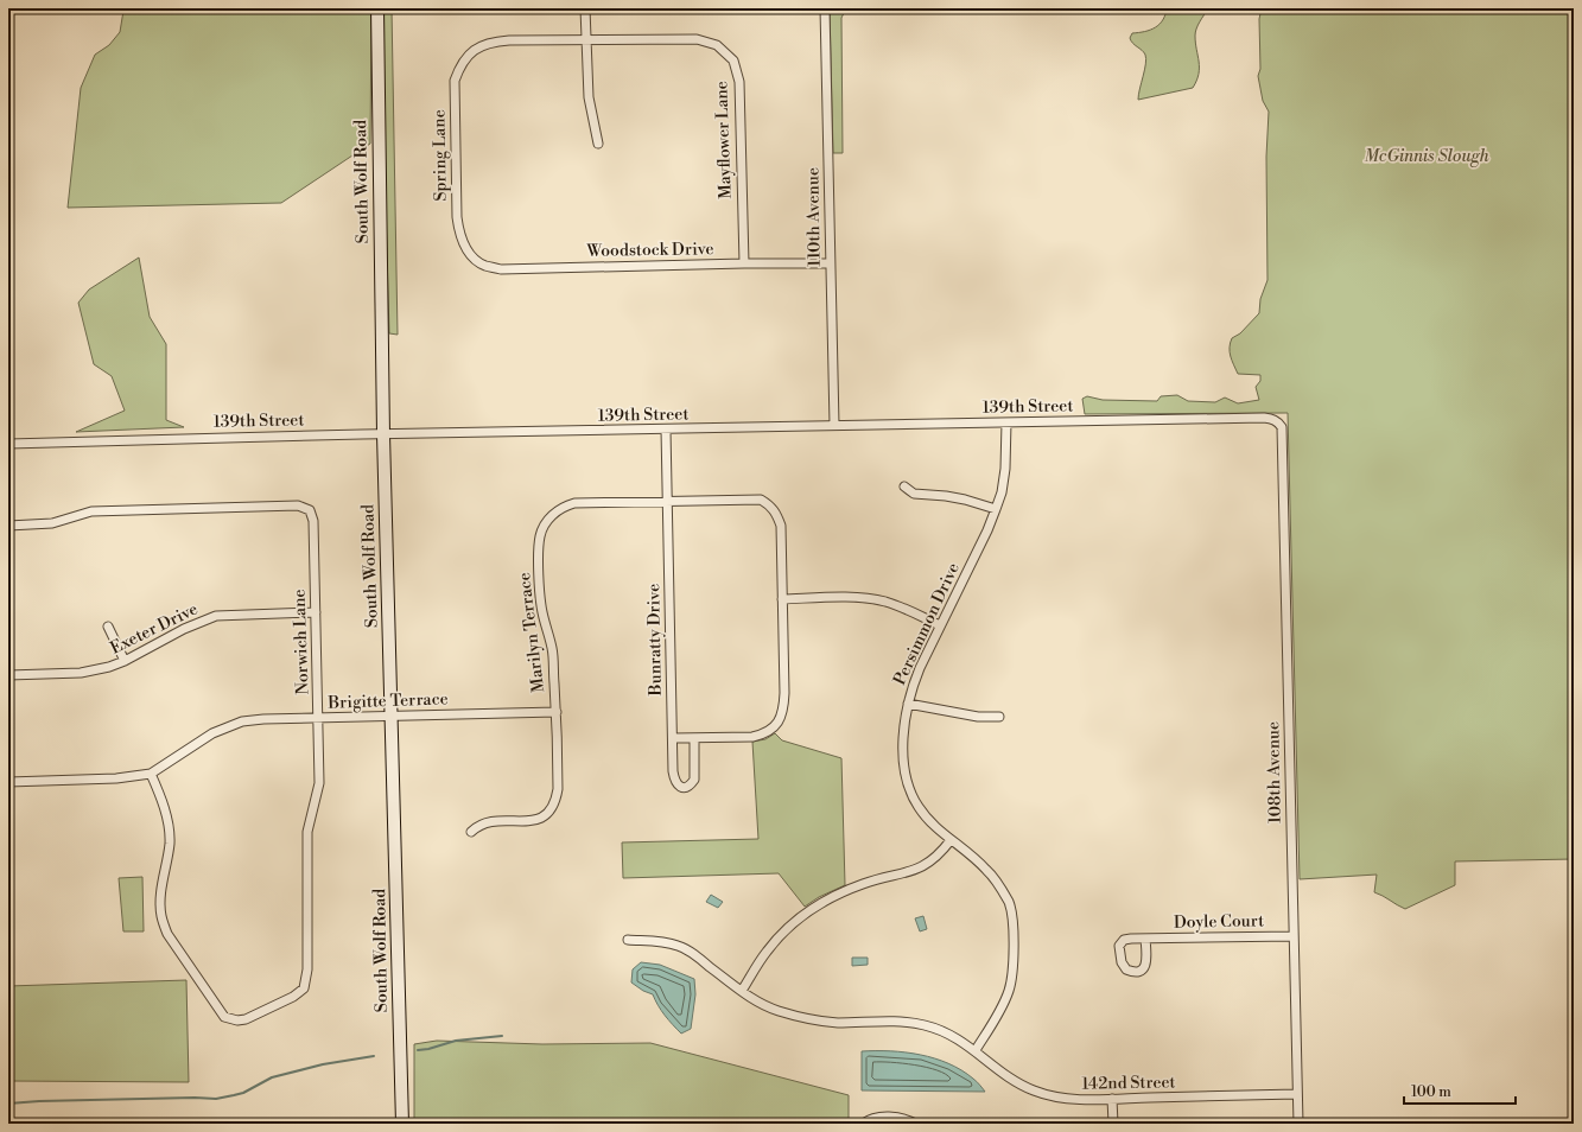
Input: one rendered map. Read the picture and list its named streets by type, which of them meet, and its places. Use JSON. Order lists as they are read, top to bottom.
{
  "streets": {
    "main road": ["South Wolf Road"],
    "street": [
      "Mayflower Lane",
      "Spring Lane",
      "110th Avenue",
      "Woodstock Drive",
      "139th Street",
      "Persimmon Drive",
      "Exeter Drive",
      "Marilyn Terrace",
      "Bunratty Drive",
      "Norwich Lane",
      "Brigitte Terrace",
      "108th Avenue",
      "Doyle Court",
      "142nd Street"
    ]
  },
  "crossings": [
    ["Mayflower Lane", "Spring Lane"],
    ["Mayflower Lane", "Woodstock Drive"],
    ["Spring Lane", "Woodstock Drive"],
    ["South Wolf Road", "139th Street"],
    ["South Wolf Road", "Brigitte Terrace"],
    ["110th Avenue", "Woodstock Drive"],
    ["110th Avenue", "139th Street"],
    ["139th Street", "Persimmon Drive"],
    ["139th Street", "Bunratty Drive"],
    ["139th Street", "108th Avenue"],
    ["Persimmon Drive", "142nd Street"],
    ["Exeter Drive", "Norwich Lane"],
    ["Marilyn Terrace", "Bunratty Drive"],
    ["Marilyn Terrace", "Brigitte Terrace"],
    ["Norwich Lane", "Brigitte Terrace"],
    ["108th Avenue", "Doyle Court"],
    ["108th Avenue", "142nd Street"]
  ],
  "parks": ["McGinnis Slough"],
  "scale_bar": "100 m"
}
